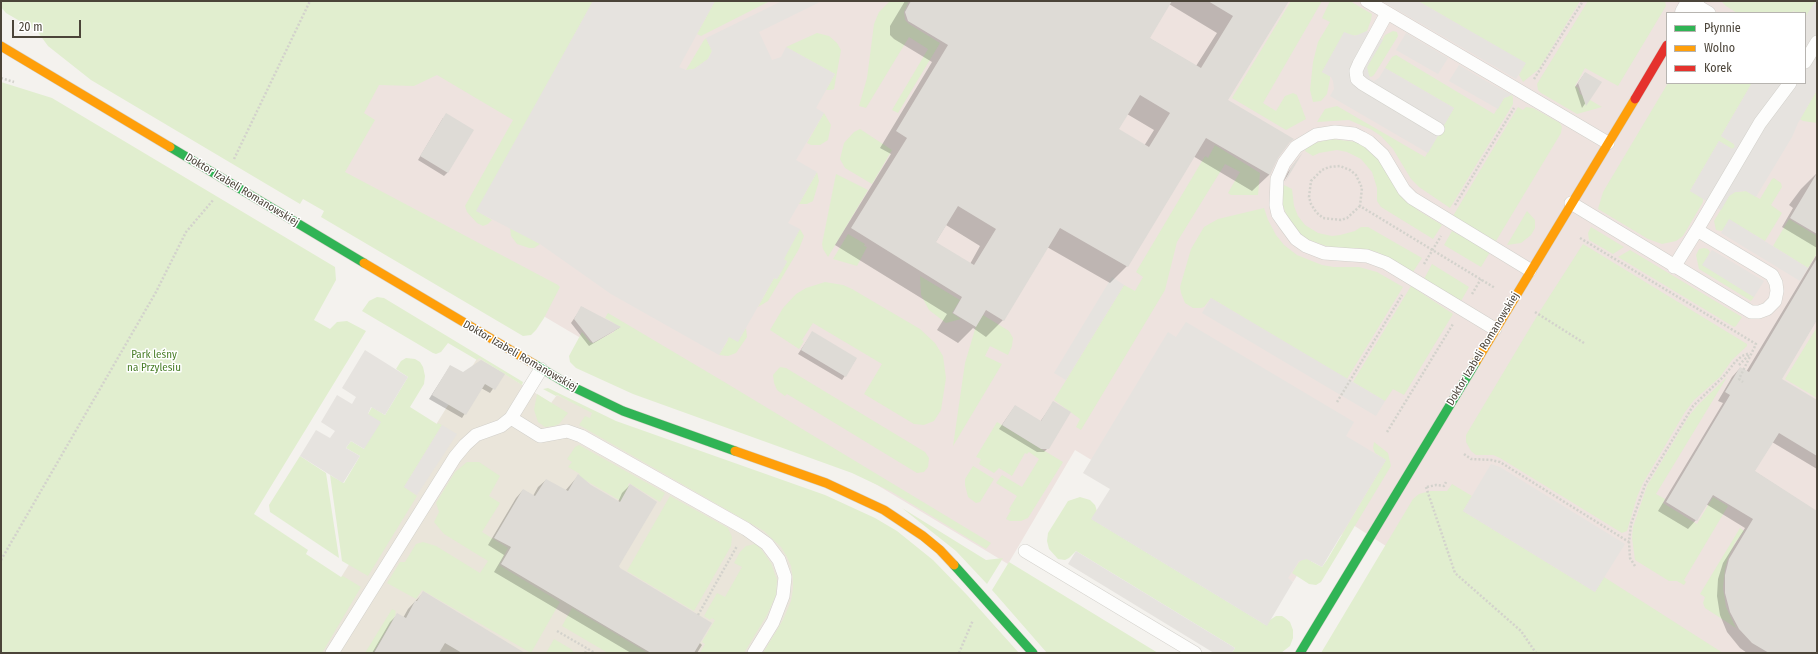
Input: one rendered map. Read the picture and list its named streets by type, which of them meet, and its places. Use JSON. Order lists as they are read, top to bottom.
{
  "streets": {
    "street": ["Doktor Izabeli Romanowskiej"]
  },
  "parks": ["Park leśny na Przylesiu"],
  "legend": ["Płynnie", "Wolno", "Korek"],
  "scale_bar": "20 m"
}
